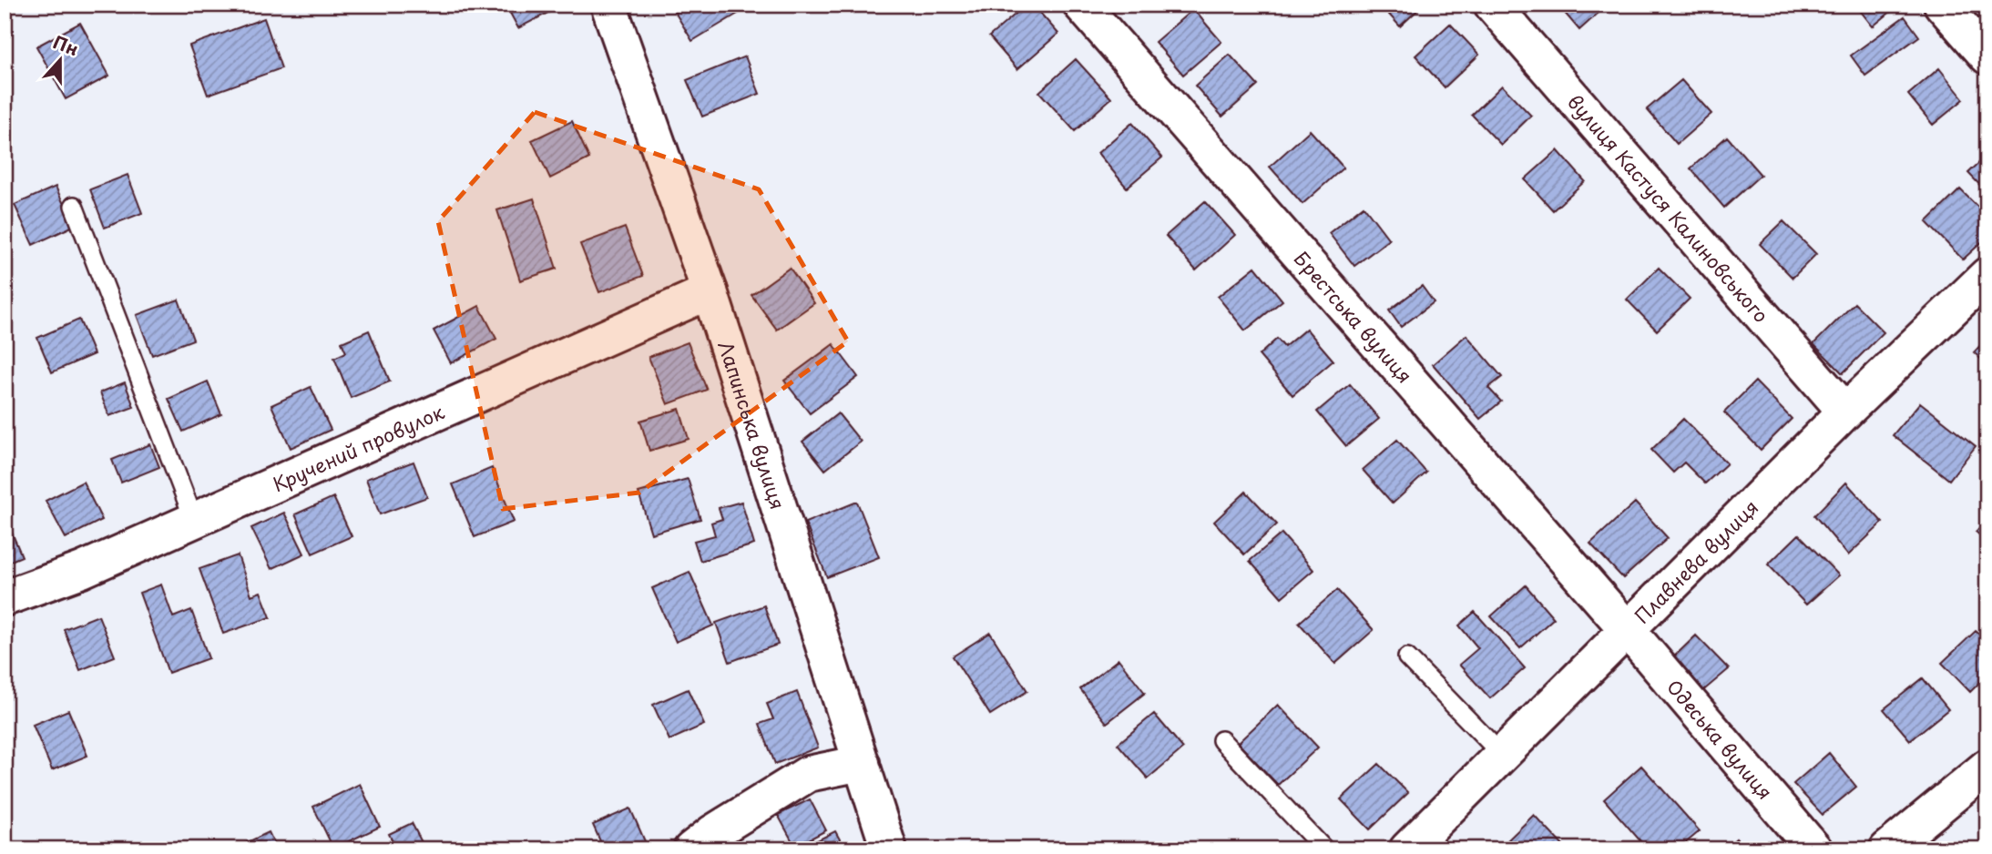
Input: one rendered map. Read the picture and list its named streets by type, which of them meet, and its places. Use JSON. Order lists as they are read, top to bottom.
{
  "streets": {
    "street": [
      "вулиця Кастуся Калиновського",
      "Брестська вулиця",
      "Лапинська вулиця",
      "Кручений провулок",
      "Плавнева вулиця",
      "Одеська вулиця"
    ]
  },
  "crossings": [
    ["вулиця Кастуся Калиновського", "Плавнева вулиця"],
    ["Брестська вулиця", "Плавнева вулиця"],
    ["Брестська вулиця", "Одеська вулиця"],
    ["Лапинська вулиця", "Кручений провулок"],
    ["Плавнева вулиця", "Одеська вулиця"]
  ],
  "north": "top"
}
